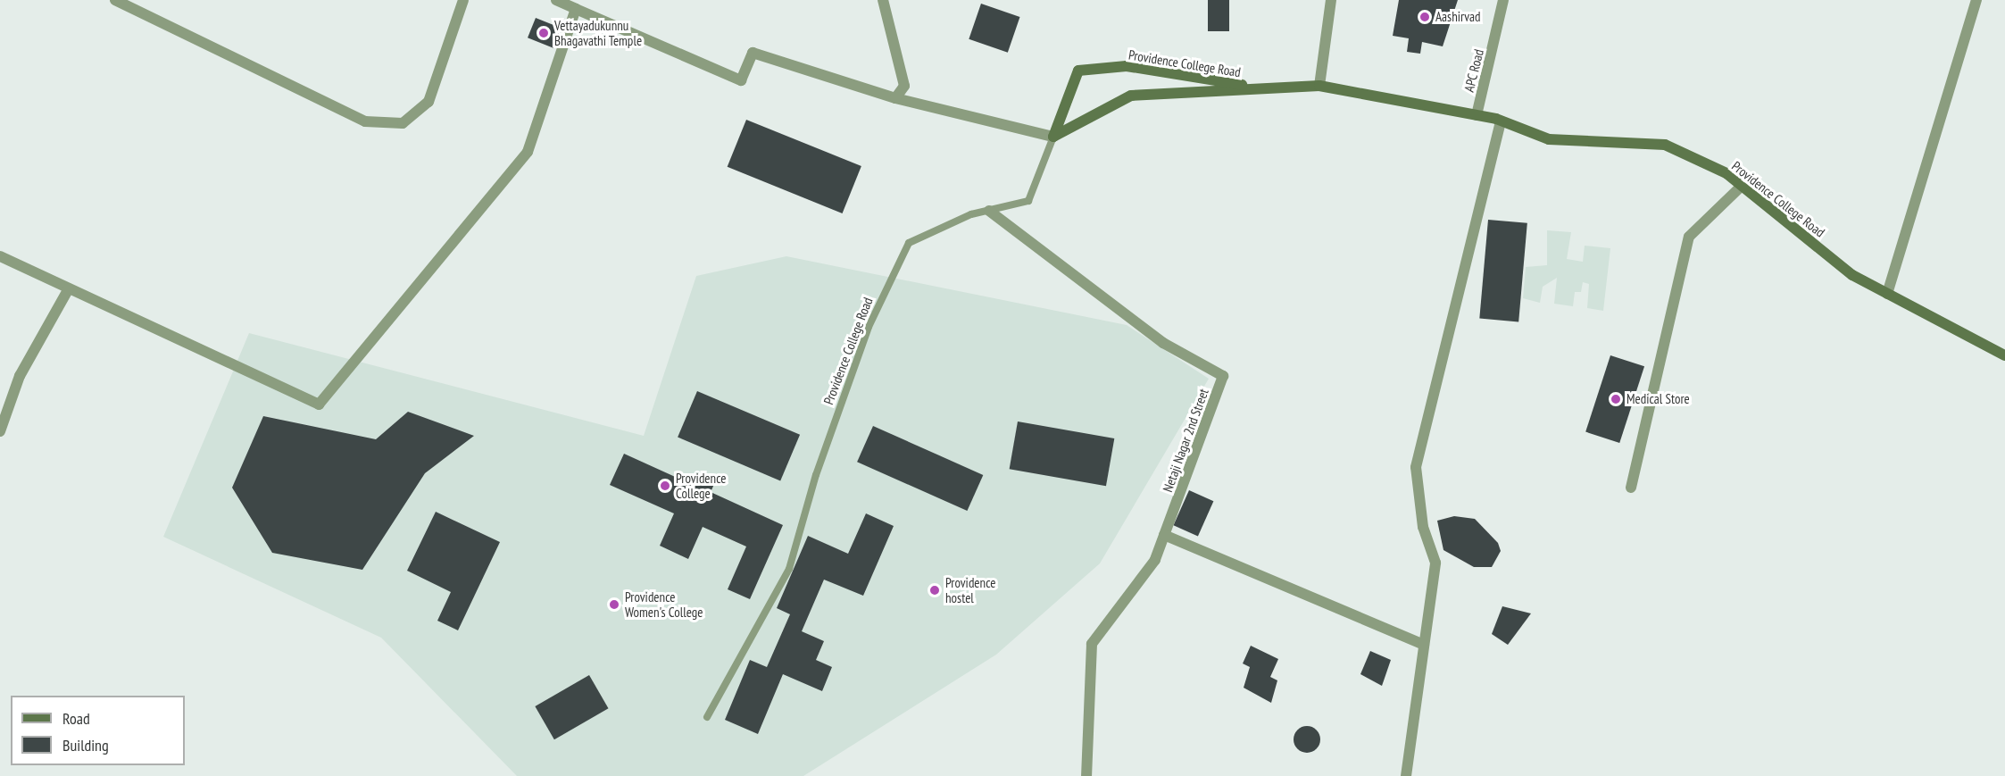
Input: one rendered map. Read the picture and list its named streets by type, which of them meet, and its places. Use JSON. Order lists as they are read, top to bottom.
{
  "streets": {
    "street": ["Providence College Road", "APC Road", "Netaji Nagar 2nd Street"]
  },
  "crossings": [
    ["Providence College Road", "APC Road"],
    ["Providence College Road", "Netaji Nagar 2nd Street"]
  ],
  "places": [
    "Aashirvad",
    "Vettayadukunnu Bhagavathi Temple",
    "Medical Store",
    "Providence College",
    "Providence hostel",
    "Providence Women's College"
  ],
  "legend": ["Road", "Building"]
}
